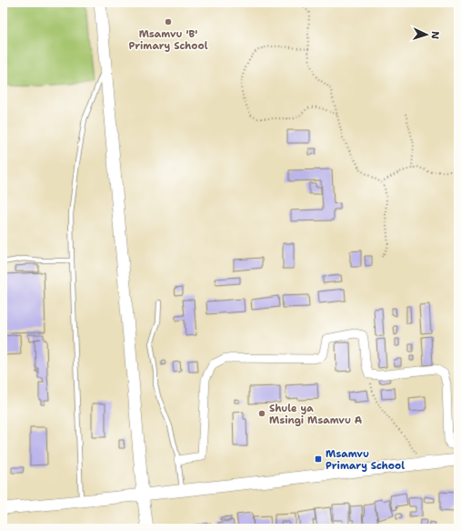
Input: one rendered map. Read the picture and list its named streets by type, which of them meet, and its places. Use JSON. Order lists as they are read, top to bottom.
{
  "places": {
    "other": ["Msamvu 'B' Primary School", "Shule ya Msingi Msamvu A"],
    "transit": ["Msamvu Primary School"]
  },
  "north": "right"
}
